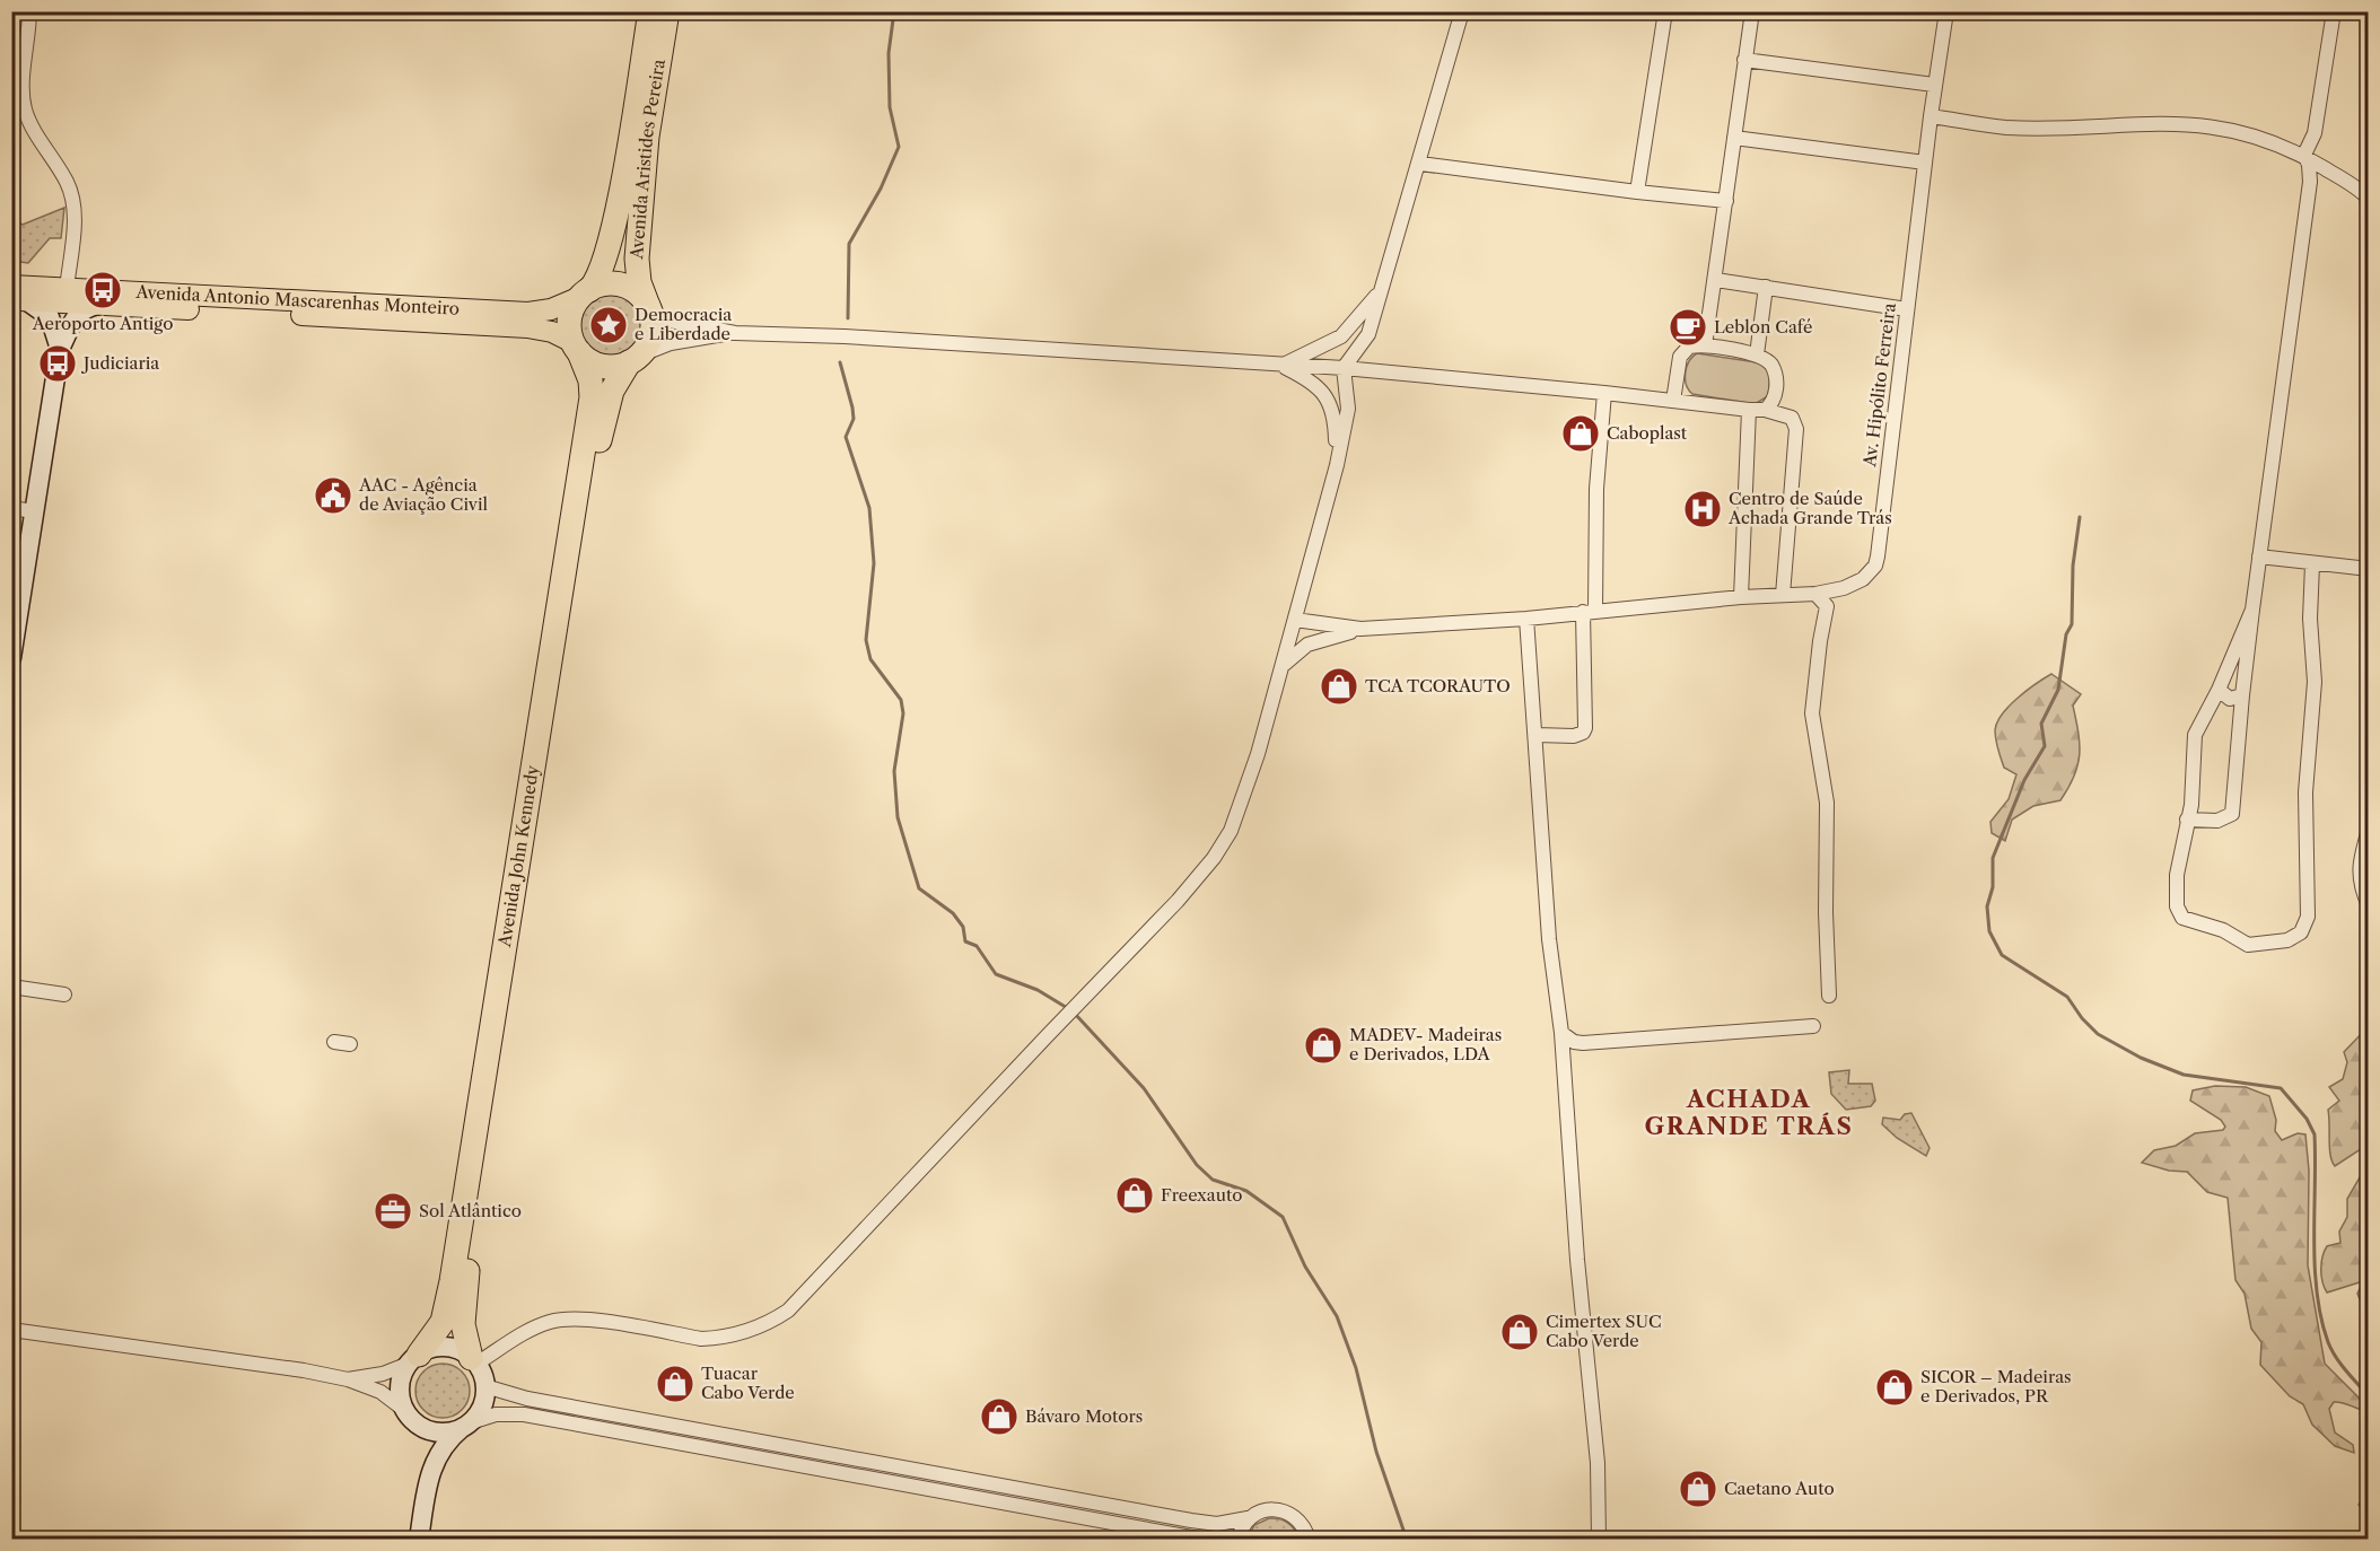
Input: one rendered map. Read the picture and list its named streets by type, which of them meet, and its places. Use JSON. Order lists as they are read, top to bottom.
{
  "streets": {
    "highway": ["Avenida Aristides Pereira", "Avenida John Kennedy"],
    "main road": ["Avenida Antonio Mascarenhas Monteiro"],
    "street": ["Av. Hipólito Ferreira"]
  },
  "crossings": [
    ["Avenida Aristides Pereira", "Avenida Antonio Mascarenhas Monteiro"],
    ["Avenida Aristides Pereira", "Avenida John Kennedy"],
    ["Avenida Antonio Mascarenhas Monteiro", "Avenida John Kennedy"]
  ],
  "districts": ["ACHADA GRANDE TRÁS"],
  "places": {
    "bus stop": ["Aeroporto Antigo", "Judiciaria"],
    "place": ["Democracia e Liberdade"],
    "cafe": ["Leblon Café"],
    "shop": [
      "Caboplast",
      "TCA TCORAUTO",
      "MADEV- Madeiras e Derivados, LDA",
      "Freexauto",
      "Cimertex SUC Cabo Verde",
      "Tuacar Cabo Verde",
      "SICOR – Madeiras e Derivados, PR",
      "Bávaro Motors",
      "Caetano Auto"
    ],
    "public building": ["AAC - Agência de Aviação Civil"],
    "hospital": ["Centro de Saúde Achada Grande Trás"],
    "office": ["Sol Atlântico"]
  }
}
